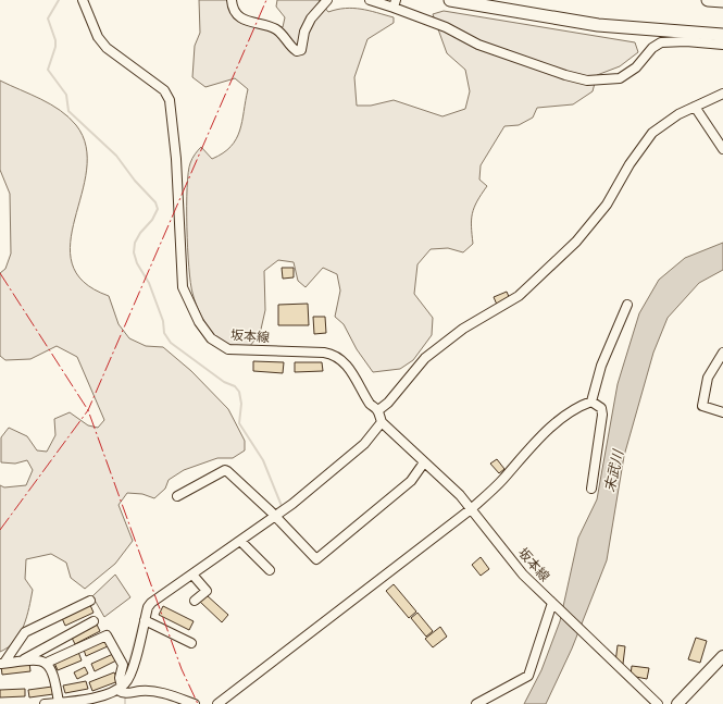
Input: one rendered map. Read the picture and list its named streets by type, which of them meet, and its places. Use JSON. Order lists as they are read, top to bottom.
{
  "streets": {
    "street": ["坂本線"]
  },
  "water": ["末武川"]
}
